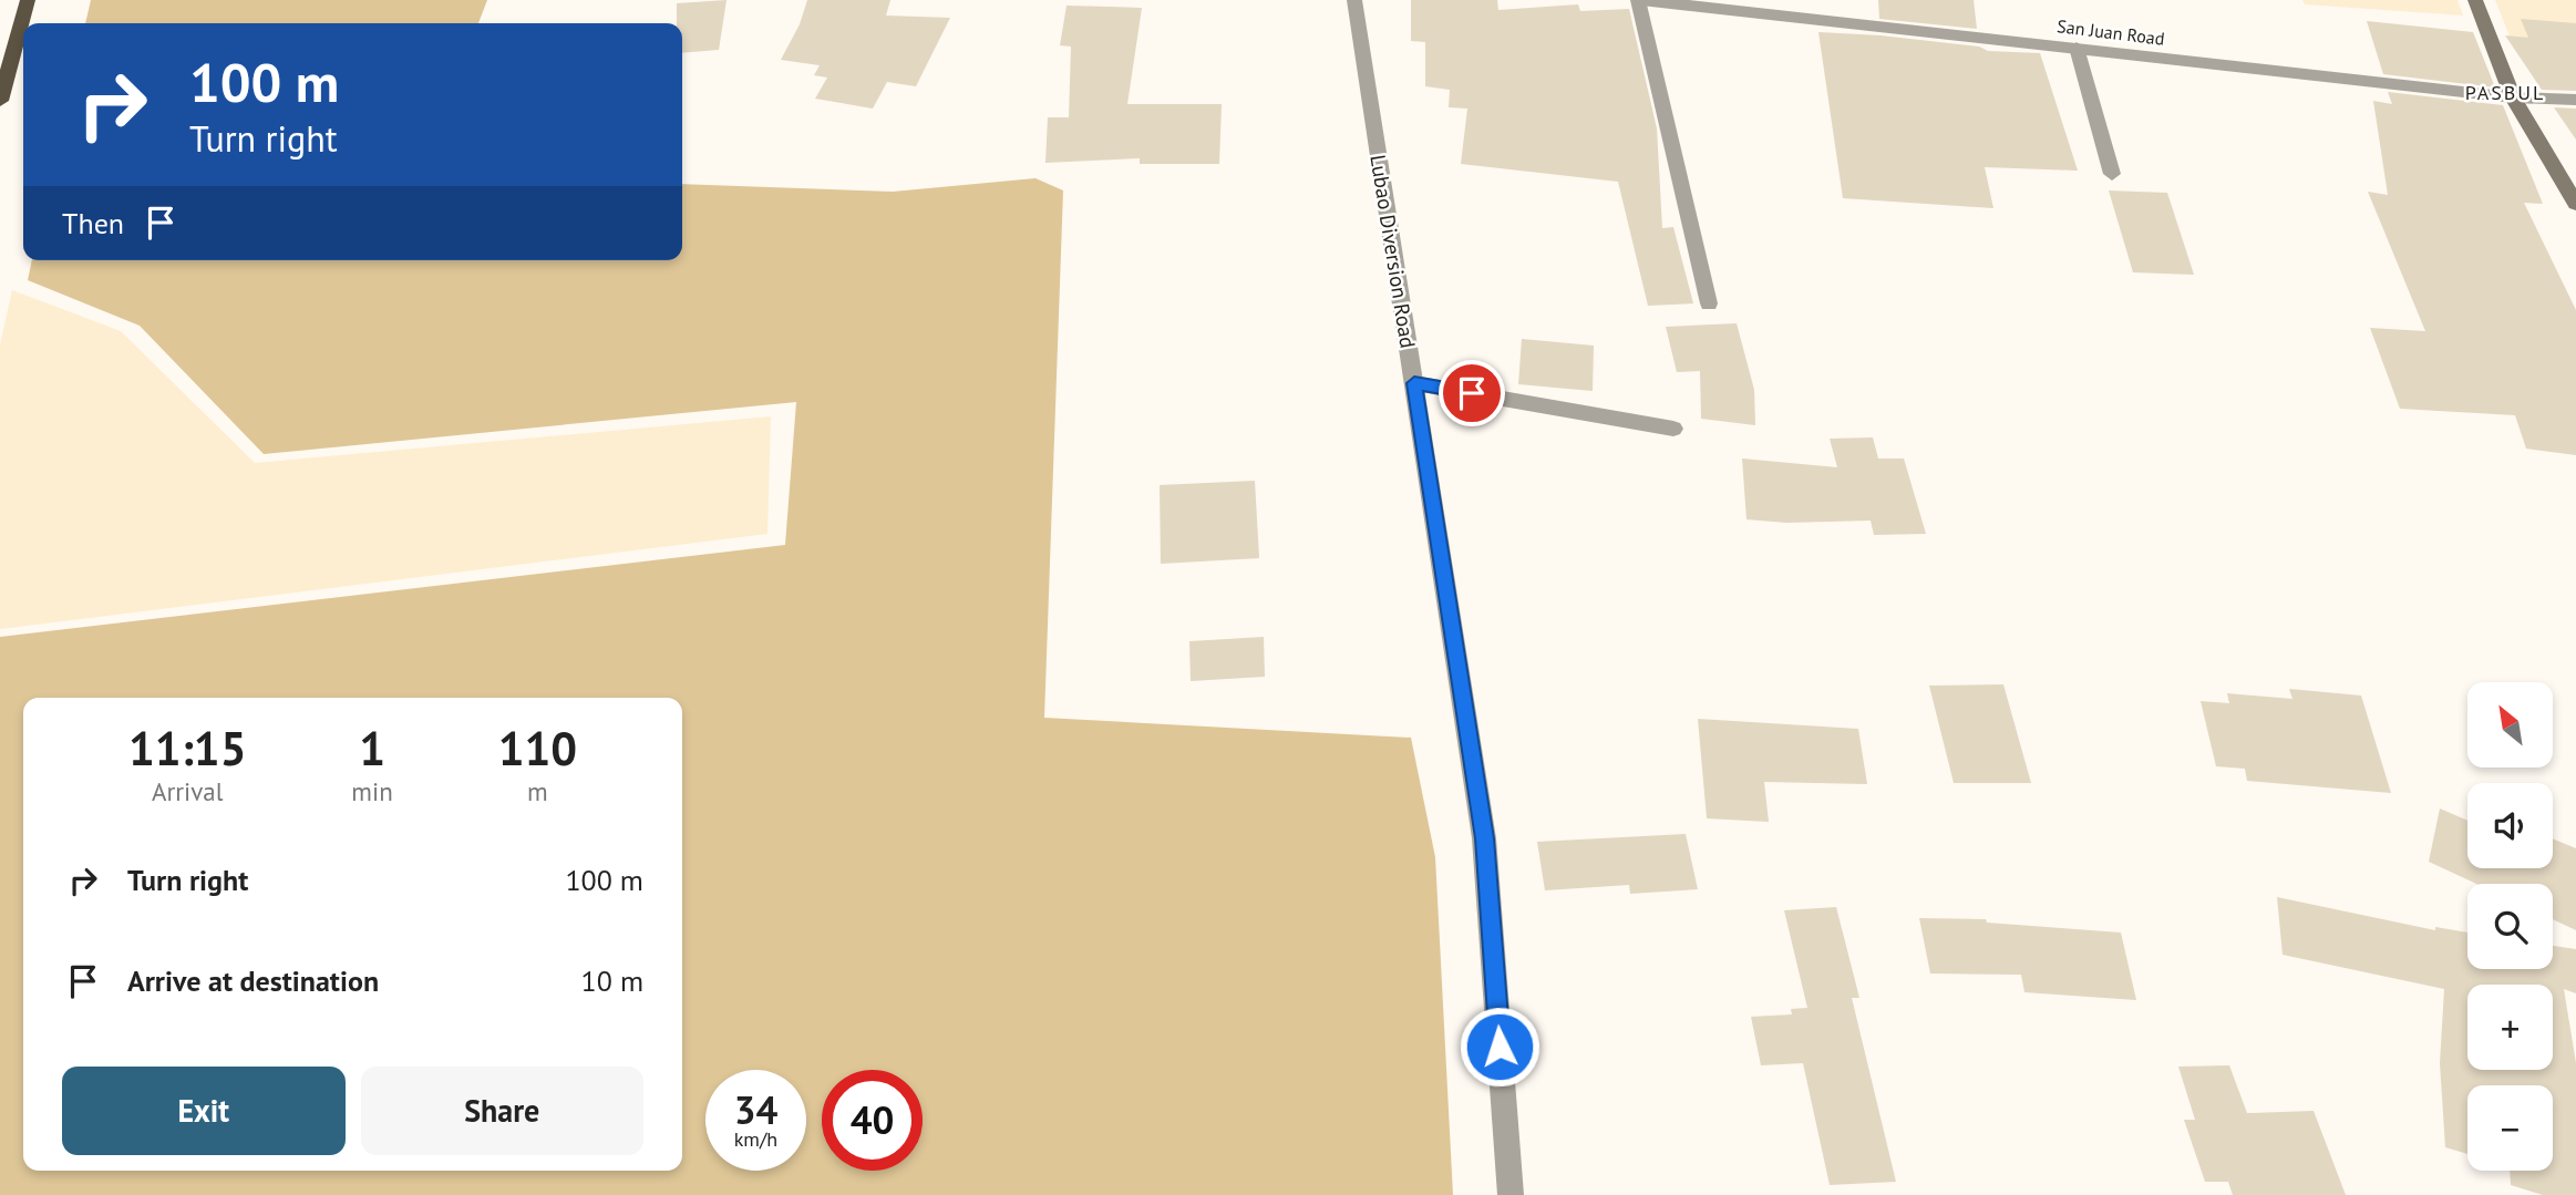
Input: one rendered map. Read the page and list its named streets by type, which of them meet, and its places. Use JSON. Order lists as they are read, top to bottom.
{
  "streets": {
    "street": ["San Juan Road", "Lubao Diversion Road"]
  },
  "districts": ["PASBUL"],
  "north": "top left",
  "page": {
    "turn": ["100 m", "Turn right"],
    "then": "Then",
    "map_buttons": ["+", "−"],
    "eta": [
      "11:15",
      "Arrival",
      "1",
      "min",
      "110",
      "m"
    ],
    "list": [
      {
        "name": "Turn right",
        "value": "100 m"
      },
      {
        "name": "Arrive at destination",
        "value": "10 m"
      }
    ],
    "buttons": ["Exit", "Share"],
    "speed": "34 km/h",
    "limit": "40"
  }
}
